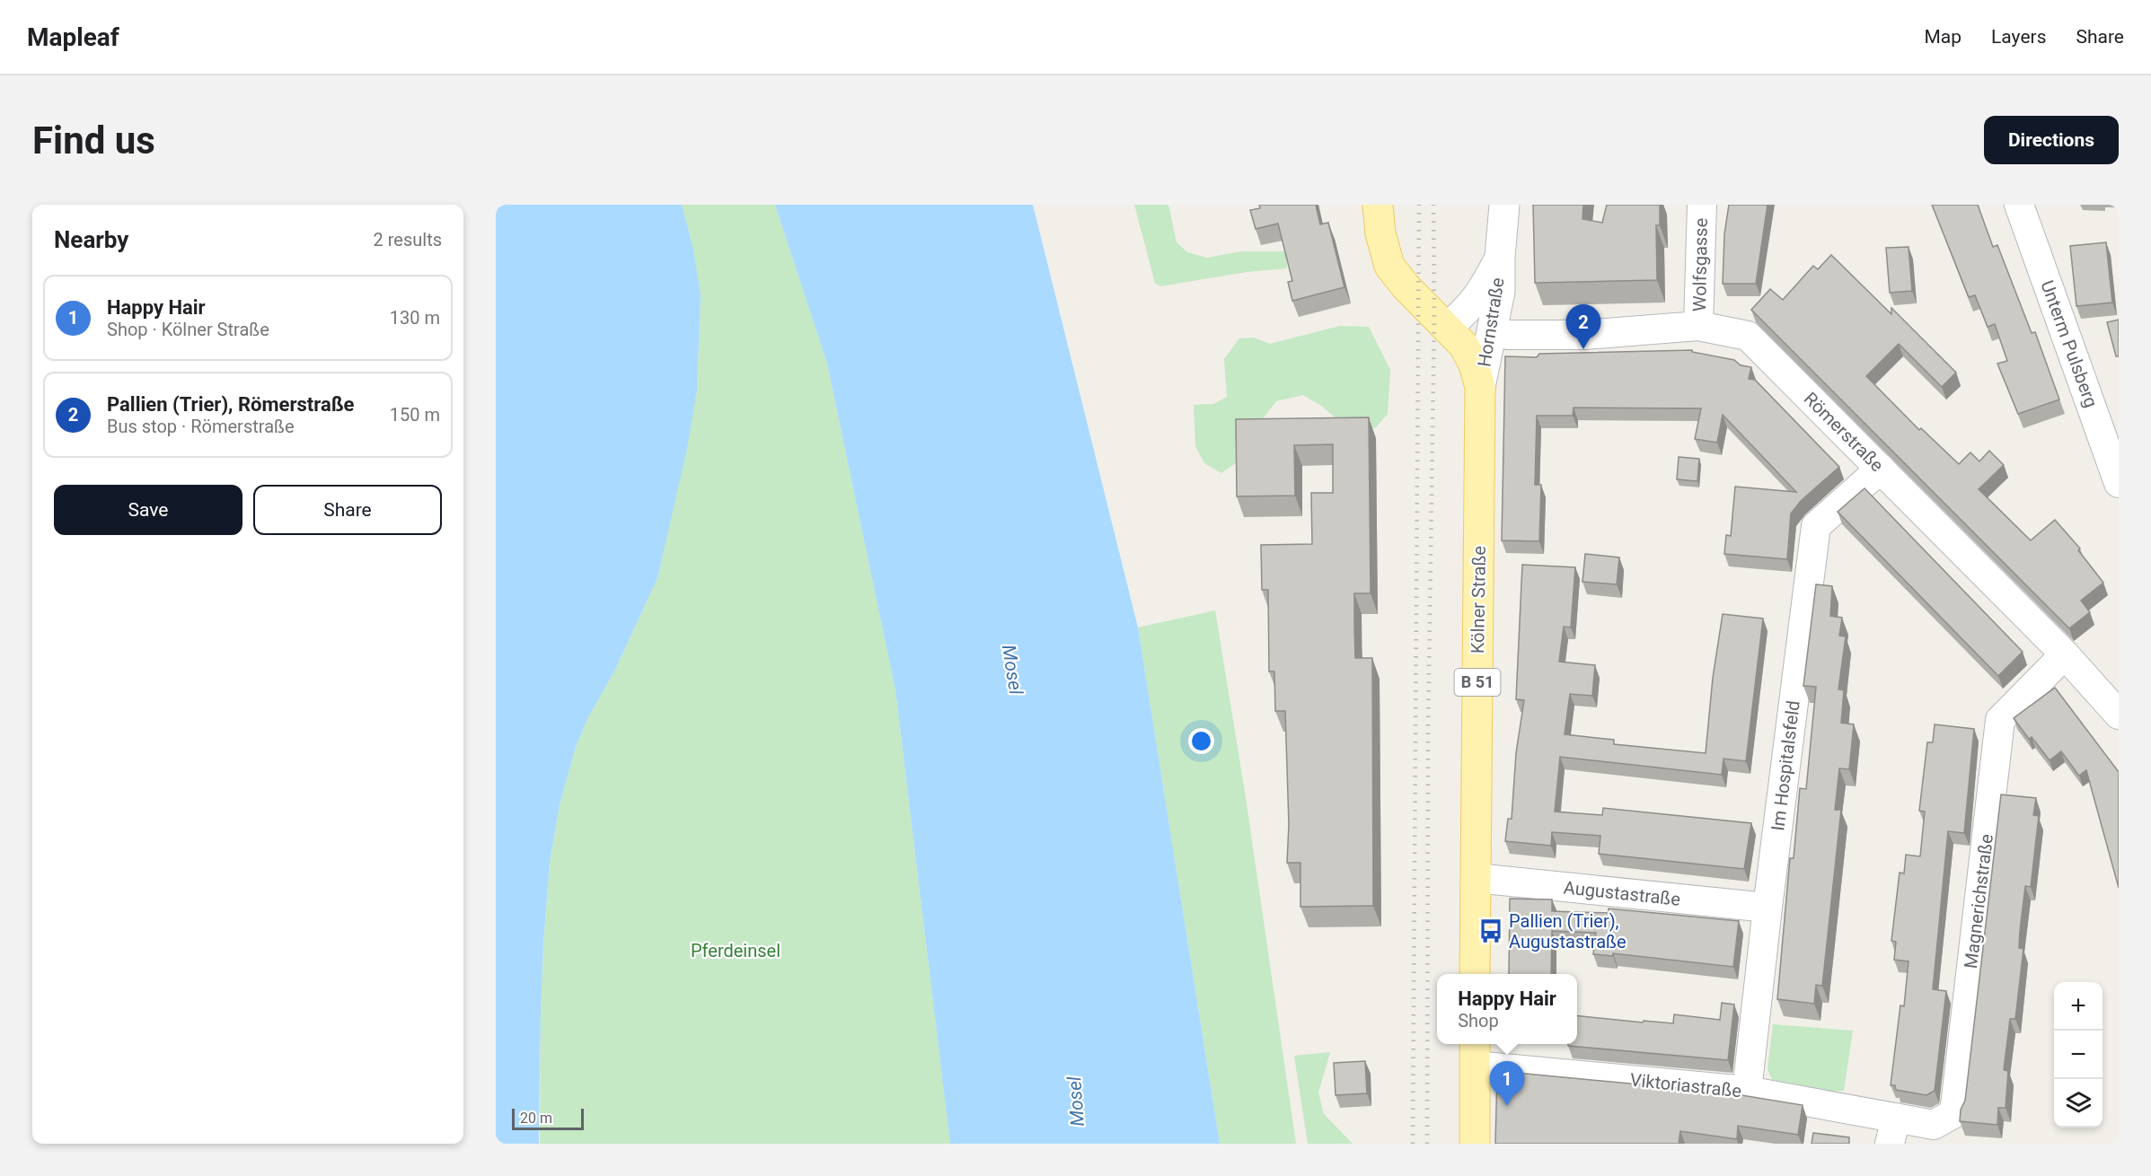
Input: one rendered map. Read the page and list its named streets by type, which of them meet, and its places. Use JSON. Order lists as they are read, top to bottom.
{
  "streets": {
    "main road": ["Kölner Straße", "B 51"],
    "street": [
      "Wolfsgasse",
      "Hornstraße",
      "Unterm Pulsberg",
      "Römerstraße",
      "Im Hospitalsfeld",
      "Augustastraße",
      "Magnerichstraße",
      "Viktoriastraße"
    ]
  },
  "crossings": [
    ["Wolfsgasse", "Römerstraße"],
    ["Hornstraße", "Römerstraße"],
    ["Hornstraße", "Kölner Straße"],
    ["Hornstraße", "B 51"],
    ["Römerstraße", "Im Hospitalsfeld"],
    ["Römerstraße", "Magnerichstraße"],
    ["Kölner Straße", "B 51"],
    ["Kölner Straße", "Augustastraße"],
    ["Im Hospitalsfeld", "Augustastraße"],
    ["Im Hospitalsfeld", "Viktoriastraße"],
    ["Magnerichstraße", "Viktoriastraße"]
  ],
  "water": ["Mosel"],
  "parks": ["Pferdeinsel"],
  "places": {
    "bus stop": ["Pallien (Trier), Augustastraße"]
  },
  "scale_bar": "20 m",
  "page": {
    "header": "Mapleaf",
    "nav": ["Map", "Layers", "Share"],
    "buttons": [
      "Directions",
      ["Save", "Share"]
    ],
    "title": "Find us",
    "heading": ["Nearby", "2 results"],
    "list": [
      {
        "mark": "1",
        "name": "Happy Hair",
        "note": "Shop · Kölner Straße",
        "value": "130 m"
      },
      {
        "mark": "2",
        "name": "Pallien (Trier), Römerstraße",
        "note": "Bus stop · Römerstraße",
        "value": "150 m"
      }
    ],
    "pins": ["2", "1"],
    "popup": ["Happy Hair", "Shop"],
    "map_buttons": ["+", "−"],
    "scale": "20 m"
  }
}
